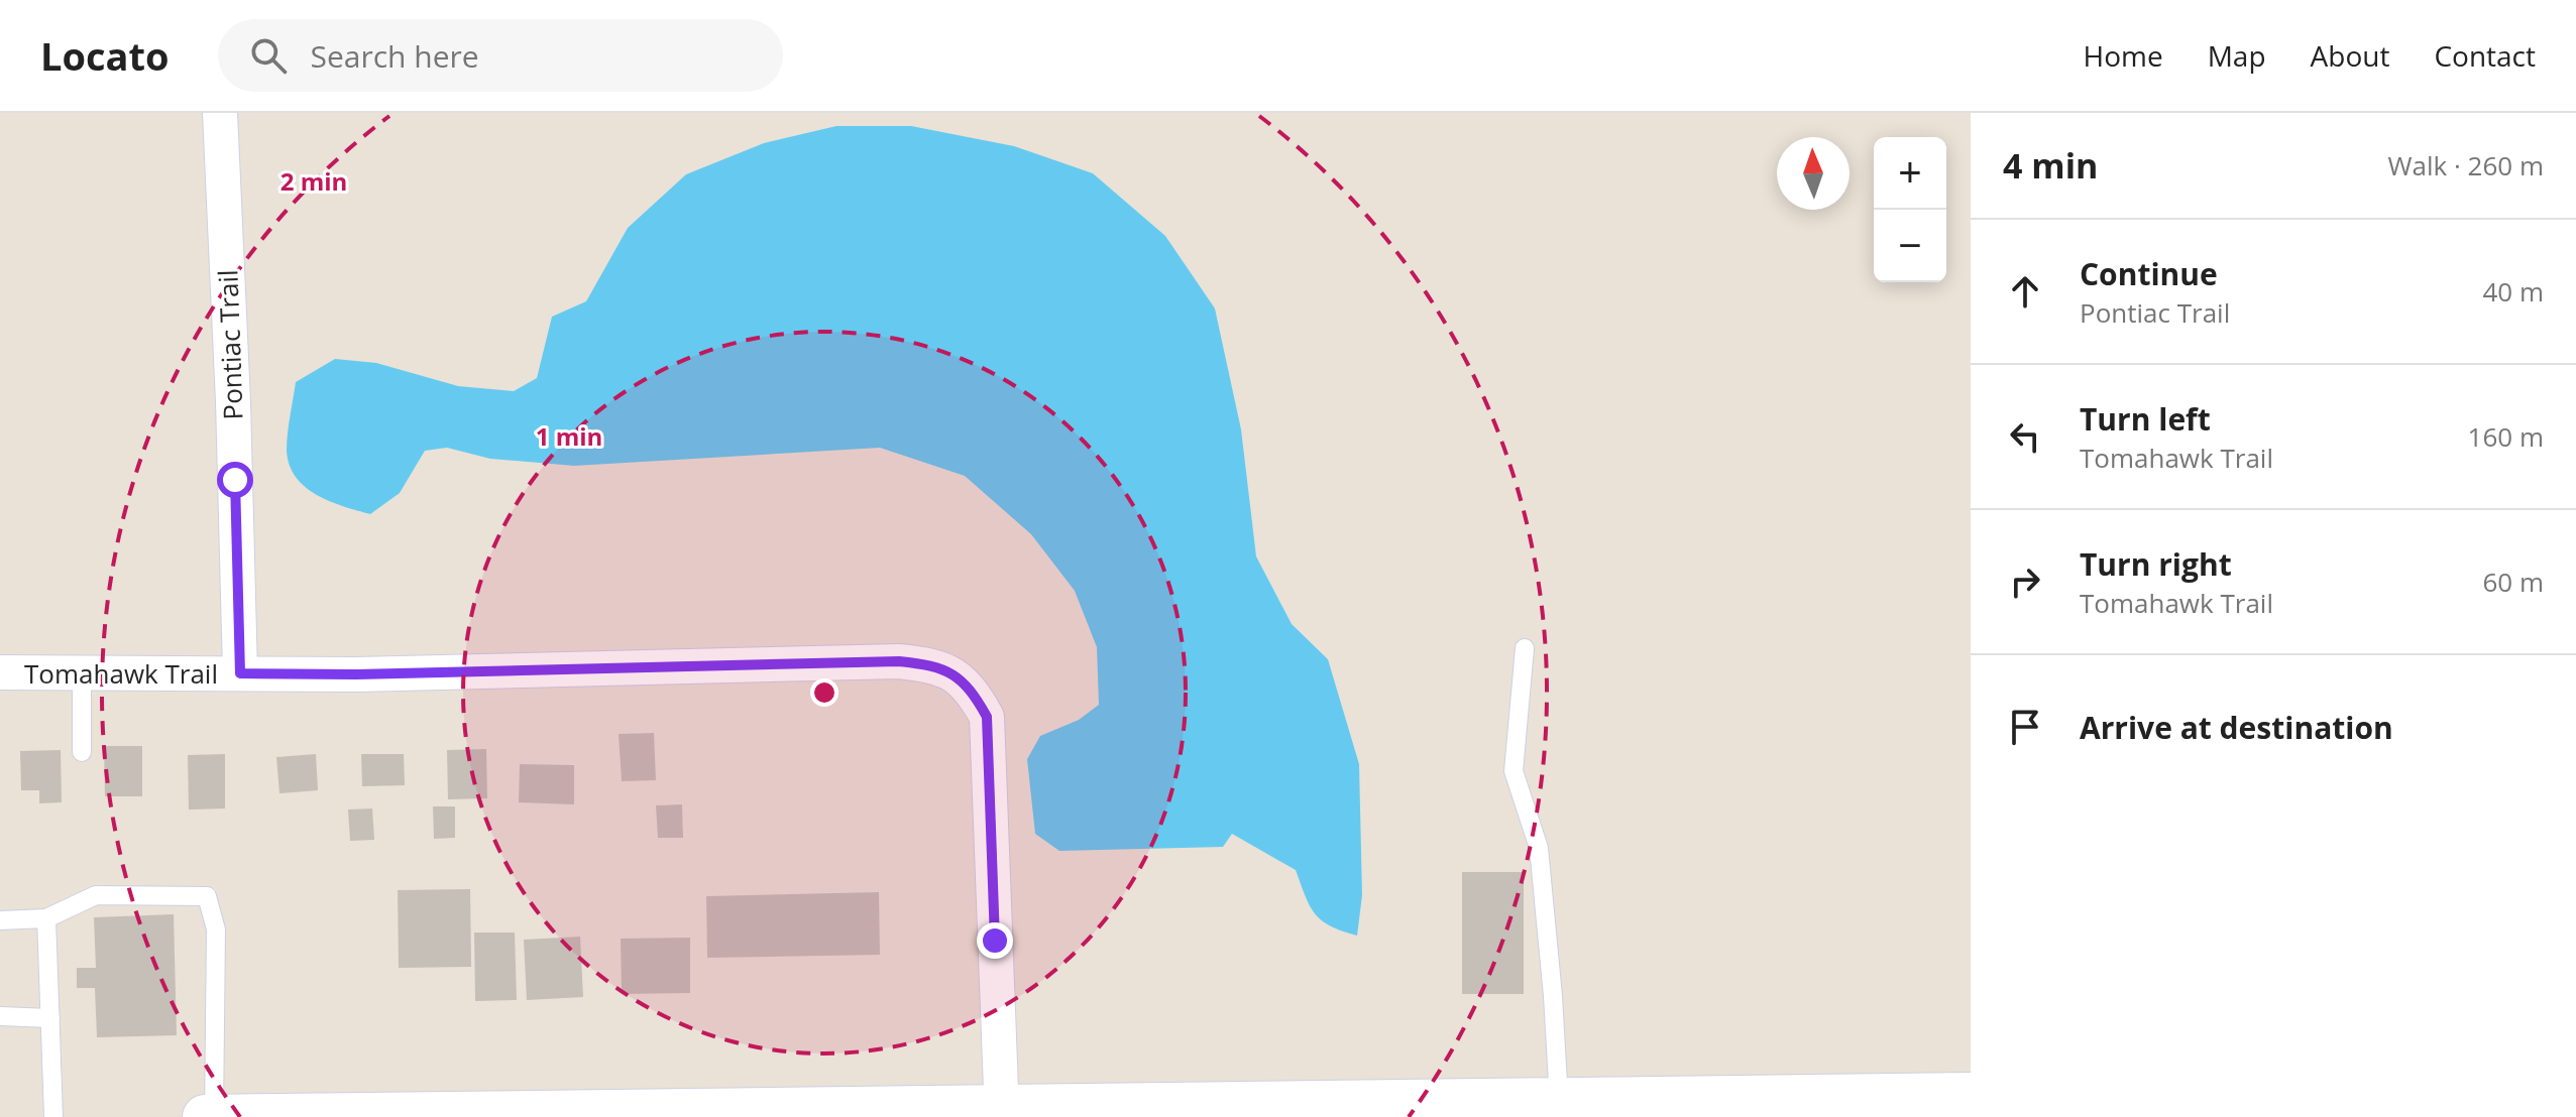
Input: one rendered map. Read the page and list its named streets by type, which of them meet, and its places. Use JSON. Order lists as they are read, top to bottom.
{
  "streets": {
    "street": ["Pontiac Trail", "Tomahawk Trail"]
  },
  "crossings": [
    ["Pontiac Trail", "Tomahawk Trail"]
  ],
  "north": "top",
  "page": {
    "header": "Locato",
    "search": "Search here",
    "nav": [
      "Home",
      "Map",
      "About",
      "Contact"
    ],
    "heading": ["4 min", "Walk · 260 m"],
    "map_buttons": ["+", "−"],
    "list": [
      ["Continue", "Pontiac Trail", "40 m"],
      ["Turn left", "Tomahawk Trail", "160 m"],
      ["Turn right", "Tomahawk Trail", "60 m"],
      "Arrive at destination"
    ]
  },
  "rings": ["2 min", "1 min"]
}
